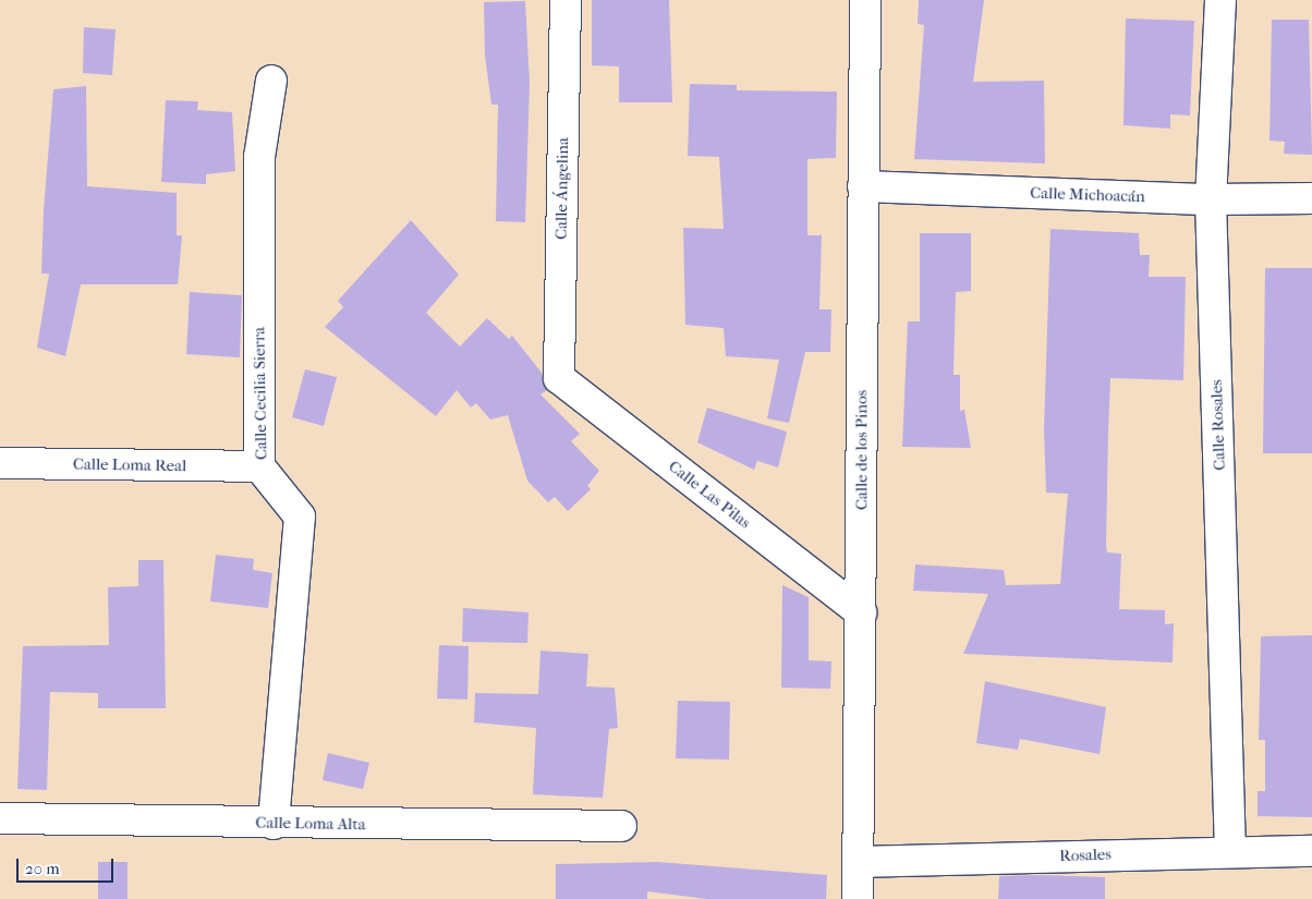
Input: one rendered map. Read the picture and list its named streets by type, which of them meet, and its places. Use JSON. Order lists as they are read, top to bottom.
{
  "streets": {
    "street": [
      "Calle Ángelina",
      "Calle Michoacán",
      "Calle Cecilia Sierra",
      "Calle Rosales",
      "Calle de los Pinos",
      "Calle Loma Real",
      "Calle Las Pilas",
      "Calle Loma Alta",
      "Rosales"
    ]
  },
  "crossings": [
    ["Calle Ángelina", "Calle Las Pilas"],
    ["Calle Michoacán", "Calle Rosales"],
    ["Calle Michoacán", "Calle de los Pinos"],
    ["Calle Cecilia Sierra", "Calle Loma Real"],
    ["Calle Cecilia Sierra", "Calle Loma Alta"],
    ["Calle Rosales", "Rosales"],
    ["Calle de los Pinos", "Calle Las Pilas"],
    ["Calle de los Pinos", "Rosales"]
  ],
  "scale_bar": "20 m"
}
